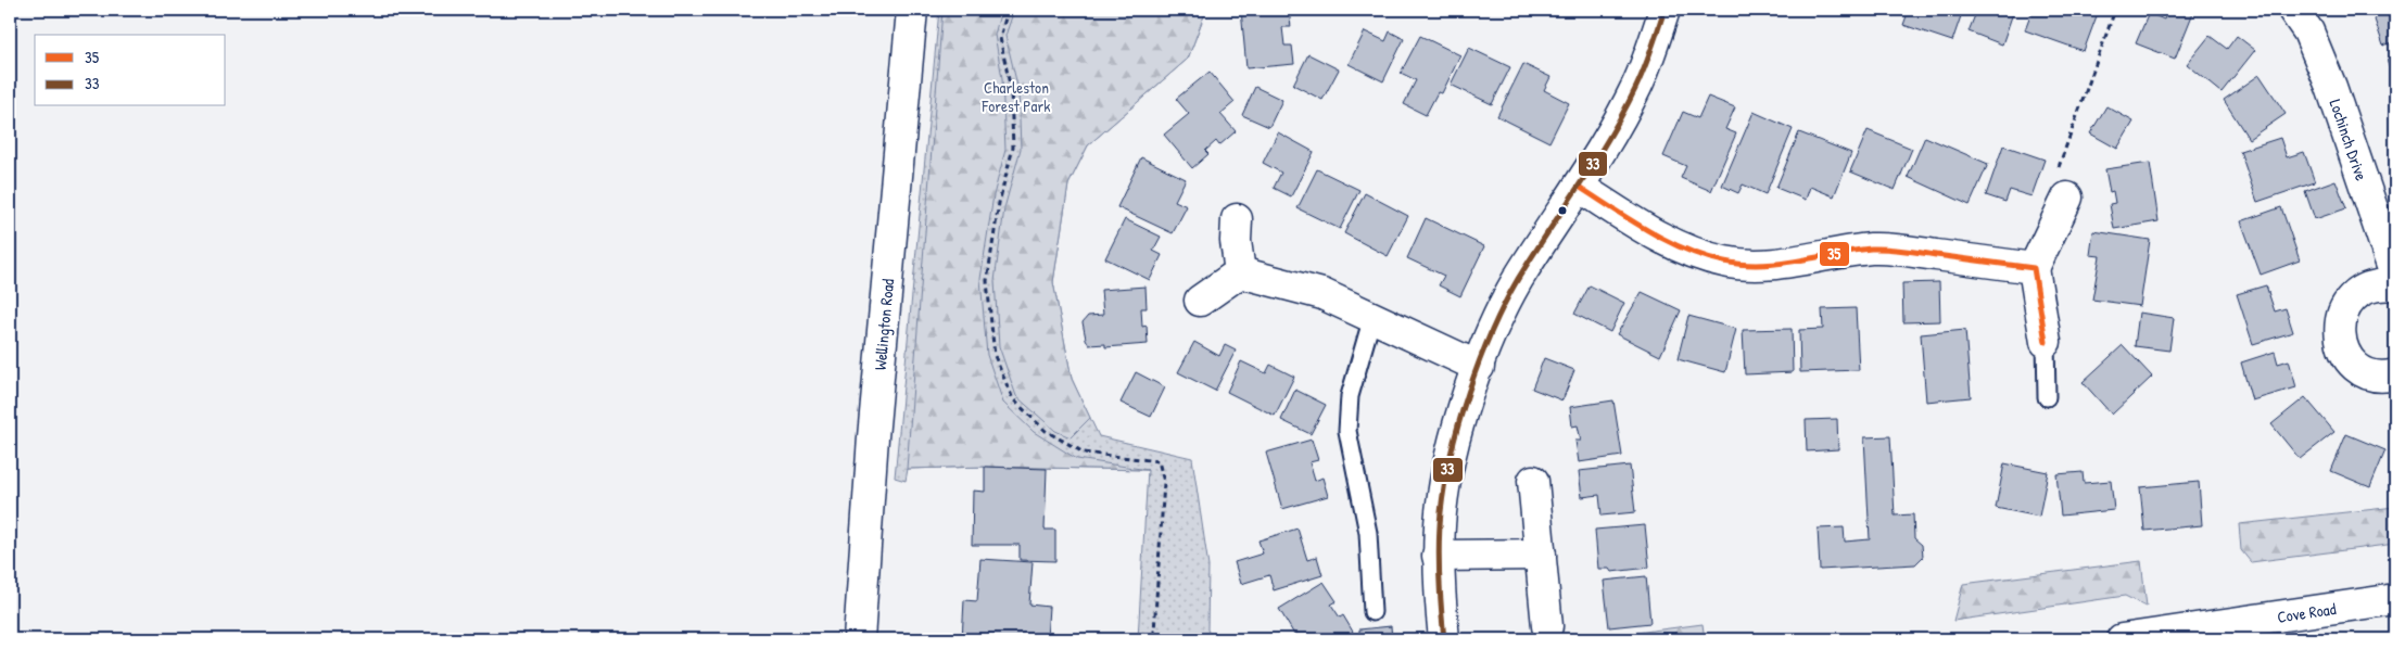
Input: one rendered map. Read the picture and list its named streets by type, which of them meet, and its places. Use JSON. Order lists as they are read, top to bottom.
{
  "streets": {
    "street": ["Lochinch Drive", "Wellington Road", "Cove Road"]
  },
  "parks": ["Charleston Forest Park"],
  "lines": ["transit line 33", "transit line 35"],
  "legend": ["35", "33"]
}
